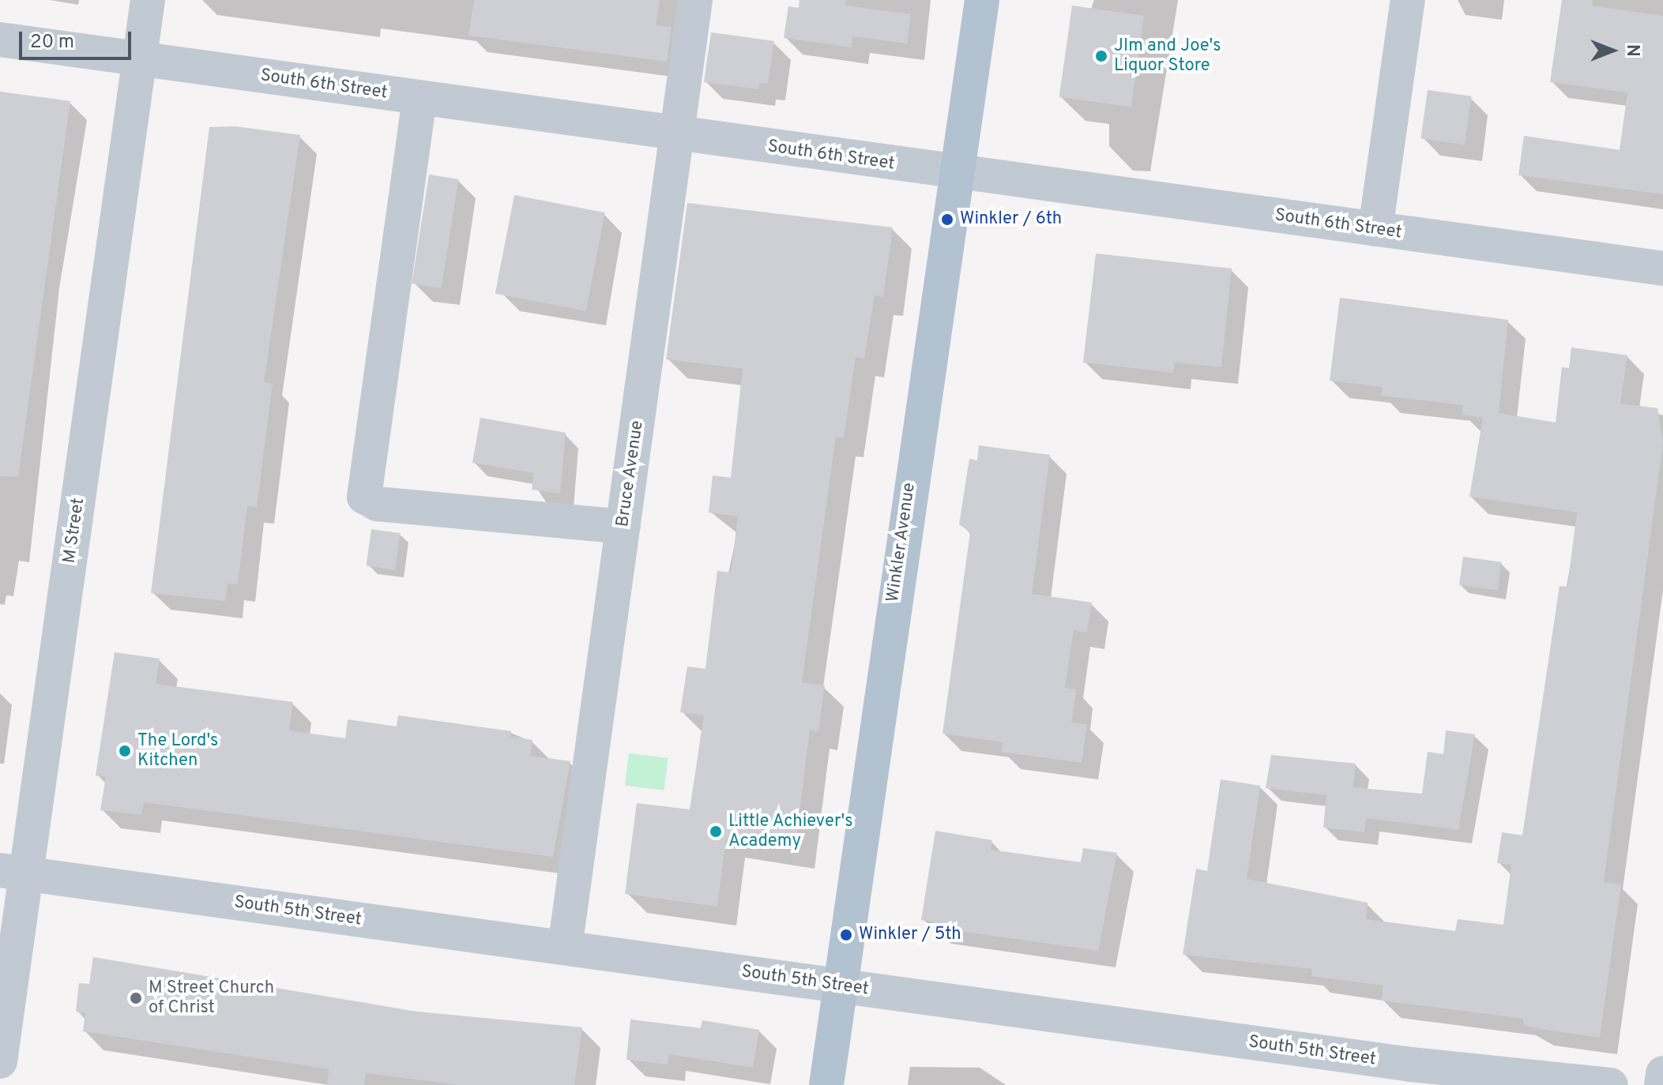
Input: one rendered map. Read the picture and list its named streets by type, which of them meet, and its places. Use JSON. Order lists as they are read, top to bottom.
{
  "streets": {
    "main road": ["Winkler Avenue"],
    "street": [
      "South 6th Street",
      "Bruce Avenue",
      "M Street",
      "South 5th Street"
    ]
  },
  "crossings": [
    ["South 6th Street", "Bruce Avenue"],
    ["South 6th Street", "M Street"],
    ["South 6th Street", "Winkler Avenue"],
    ["Bruce Avenue", "South 5th Street"],
    ["M Street", "South 5th Street"],
    ["Winkler Avenue", "South 5th Street"]
  ],
  "places": [
    "JIm and Joe's Liquor Store",
    "Winkler / 6th",
    "The Lord's Kitchen",
    "Little Achiever's Academy",
    "Winkler / 5th",
    "M Street Church of Christ"
  ],
  "scale_bar": "20 m",
  "north": "right"
}
